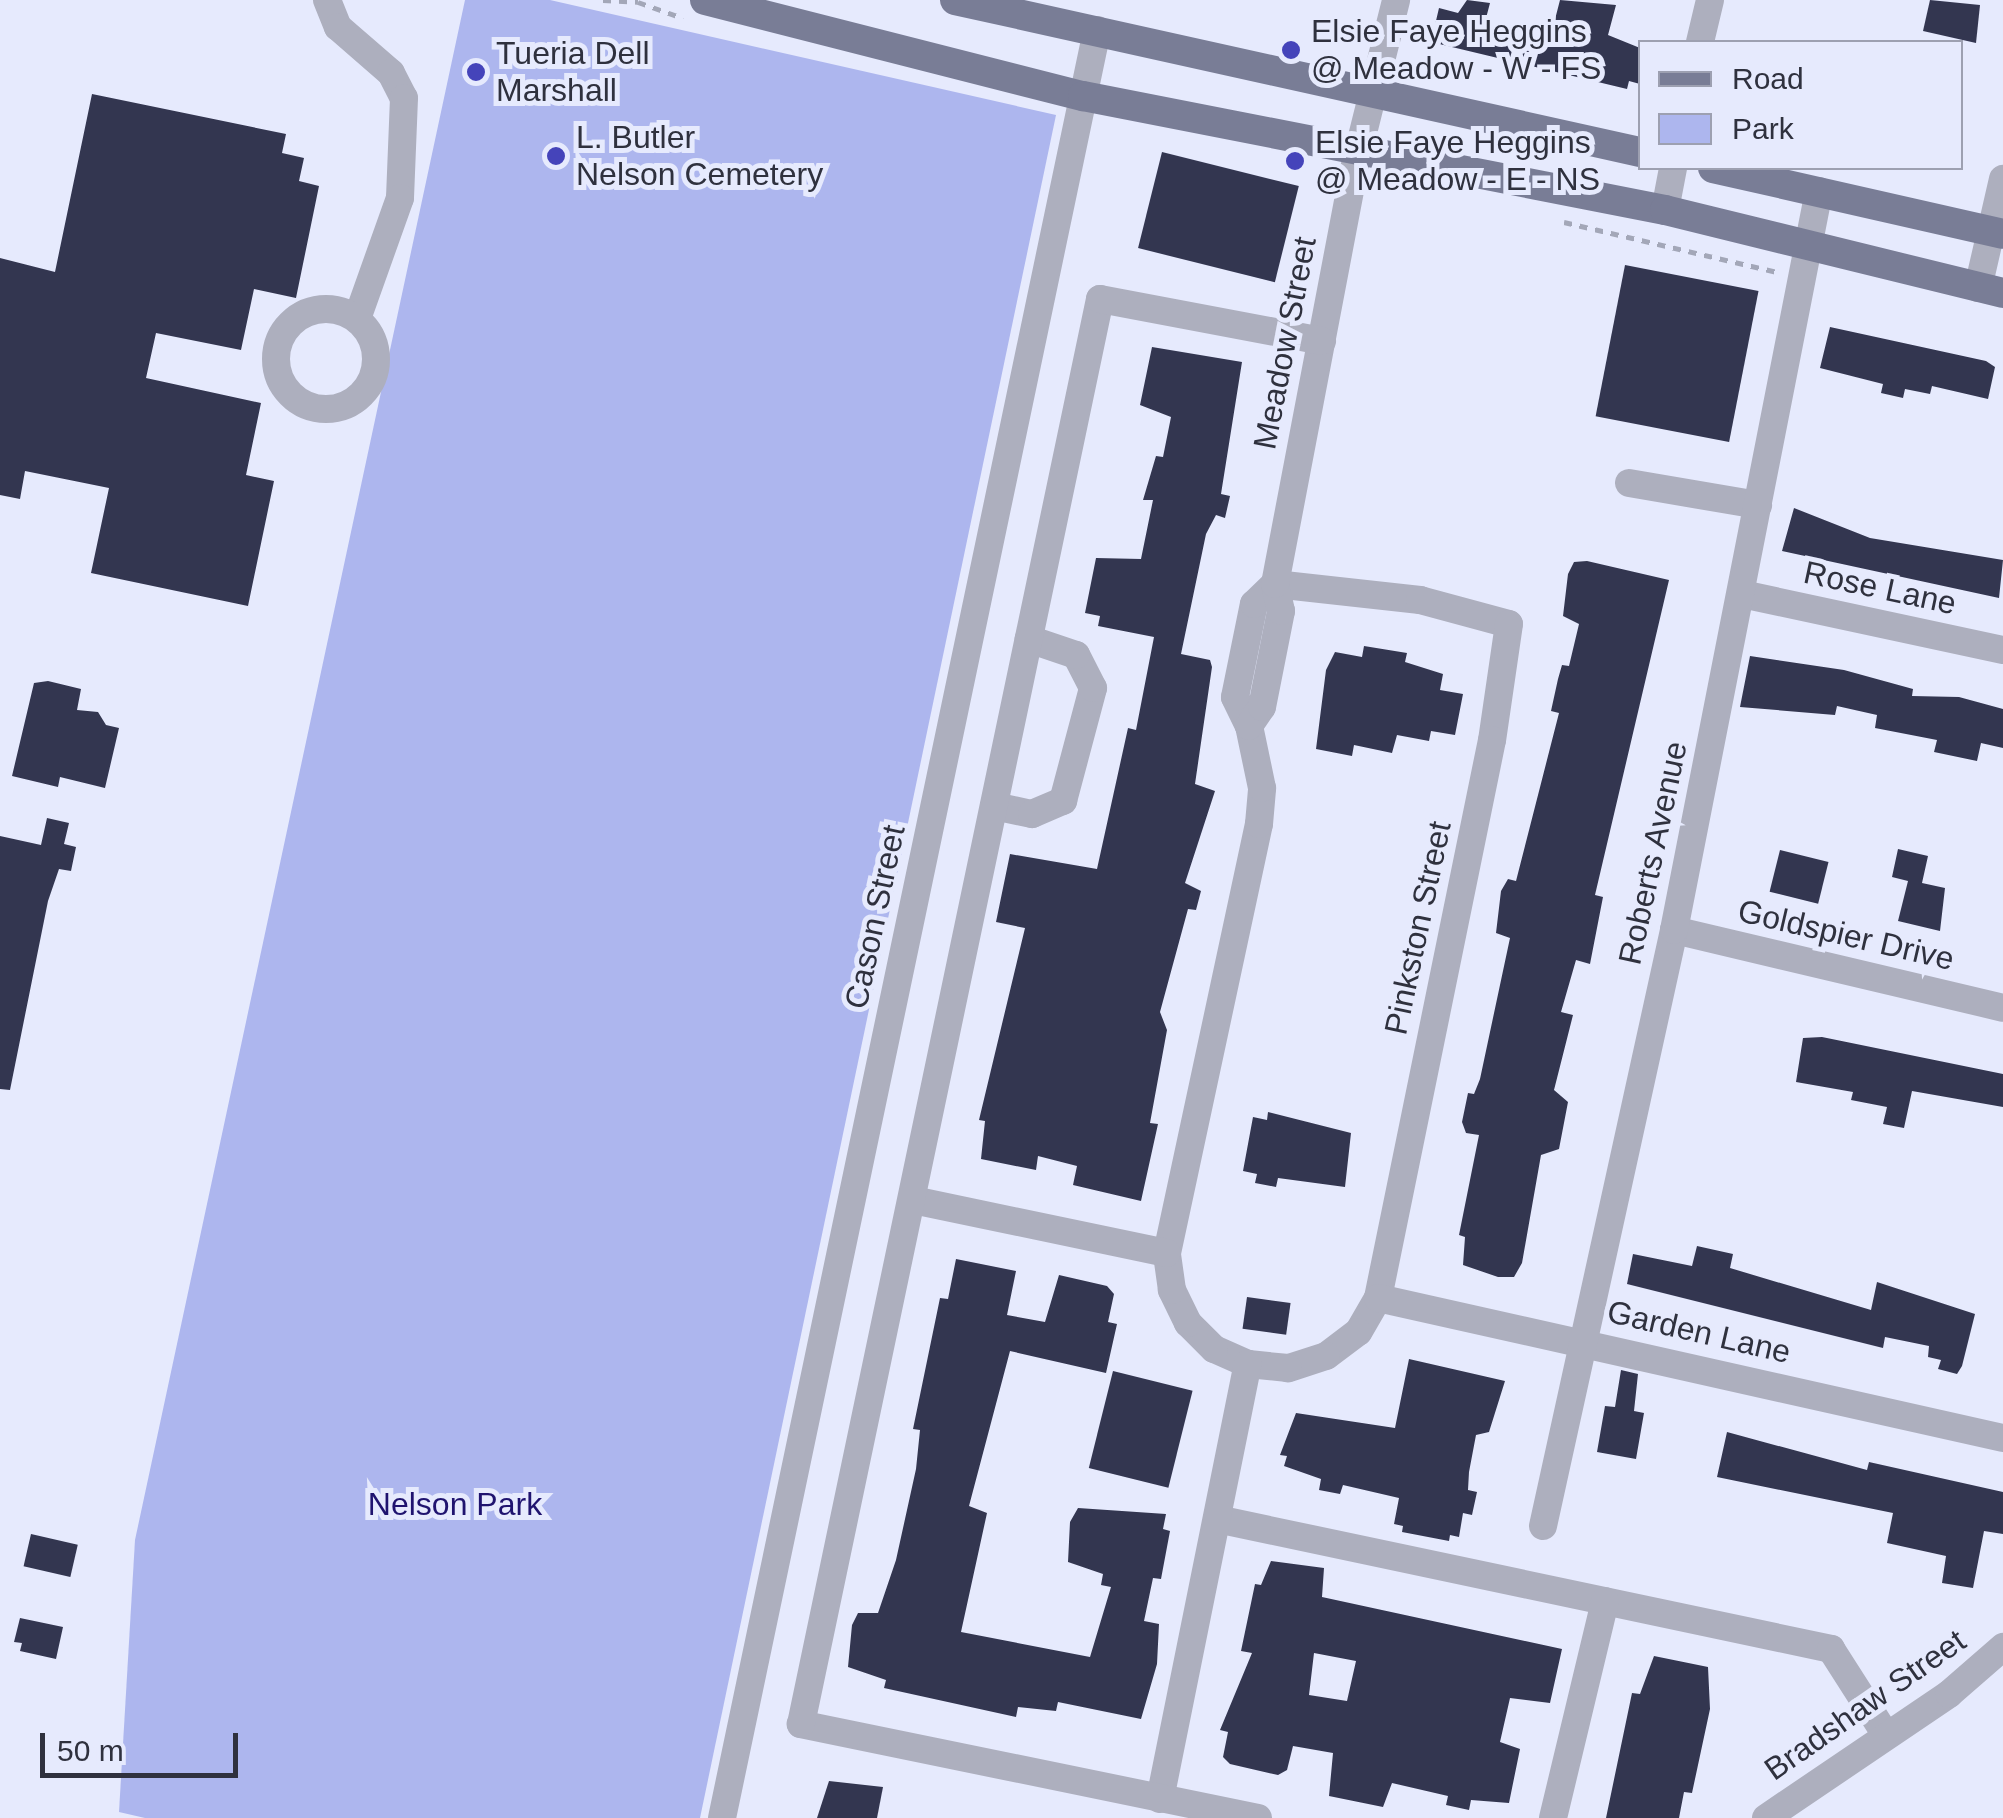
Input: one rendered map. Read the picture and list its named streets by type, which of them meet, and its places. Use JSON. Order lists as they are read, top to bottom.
{
  "streets": {
    "street": [
      "Meadow Street",
      "Rose Lane",
      "Roberts Avenue",
      "Cason Street",
      "Pinkston Street",
      "Goldspier Drive",
      "Garden Lane",
      "Bradshaw Street"
    ]
  },
  "crossings": [
    ["Meadow Street", "Pinkston Street"],
    ["Rose Lane", "Roberts Avenue"],
    ["Roberts Avenue", "Goldspier Drive"],
    ["Roberts Avenue", "Garden Lane"],
    ["Pinkston Street", "Garden Lane"]
  ],
  "parks": ["Nelson Park"],
  "places": [
    "Elsie Faye Heggins @ Meadow - W - FS",
    "Tueria Dell Marshall",
    "L. Butler Nelson Cemetery",
    "Elsie Faye Heggins @ Meadow - E - NS"
  ],
  "legend": ["Road", "Park"],
  "scale_bar": "50 m"
}
